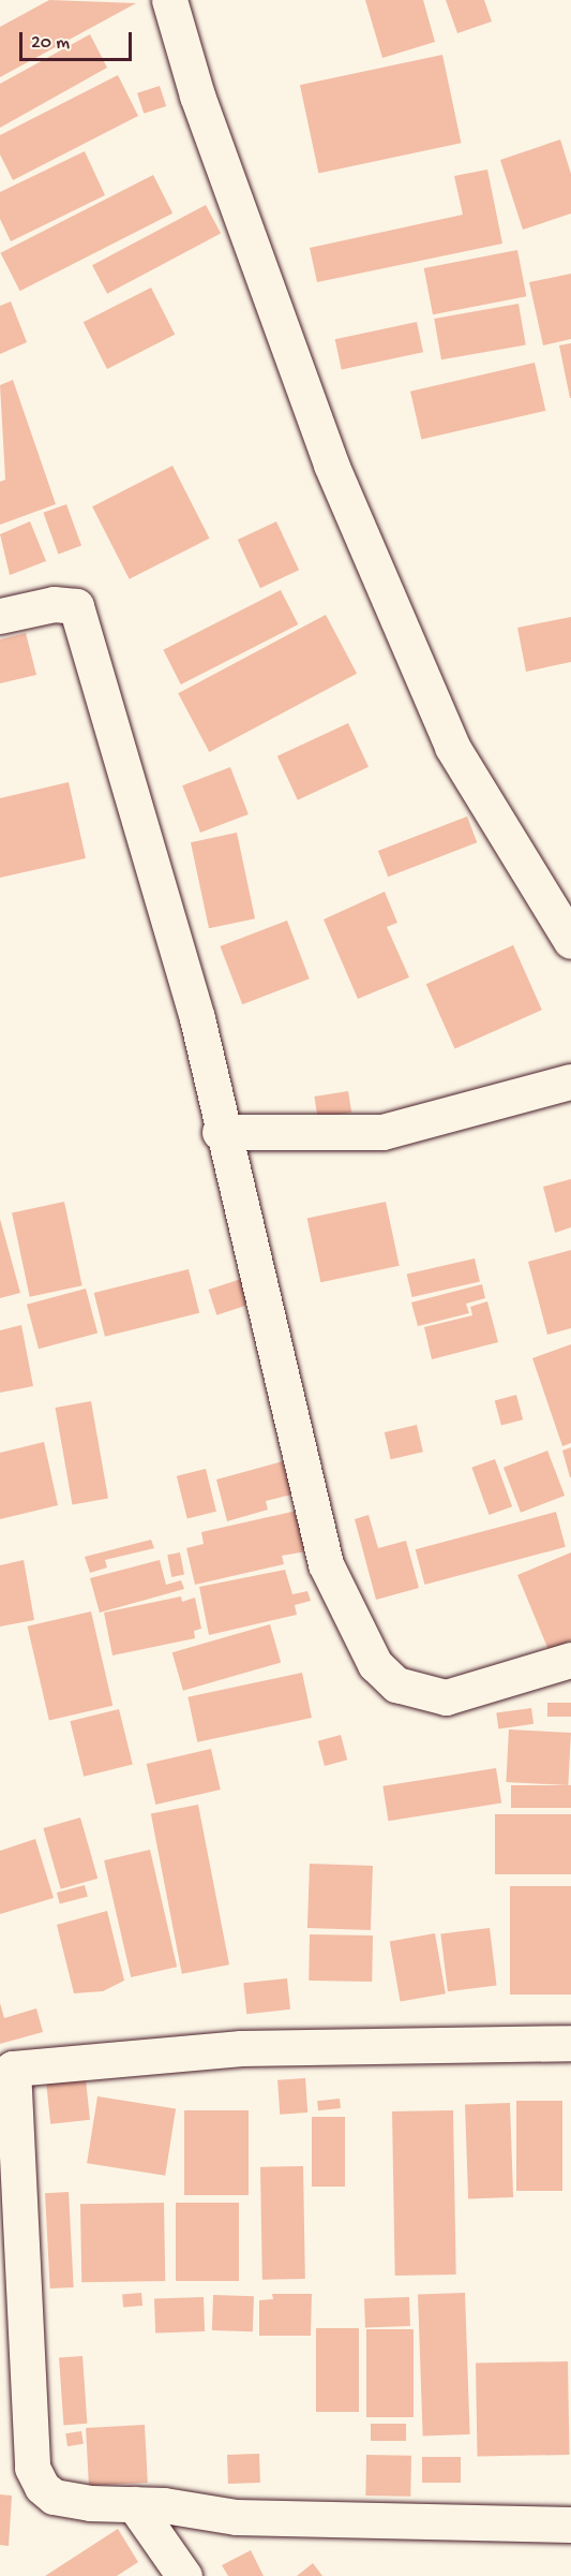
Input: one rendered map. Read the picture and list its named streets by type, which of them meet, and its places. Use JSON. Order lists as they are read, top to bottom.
{
  "scale_bar": "20 m"
}
